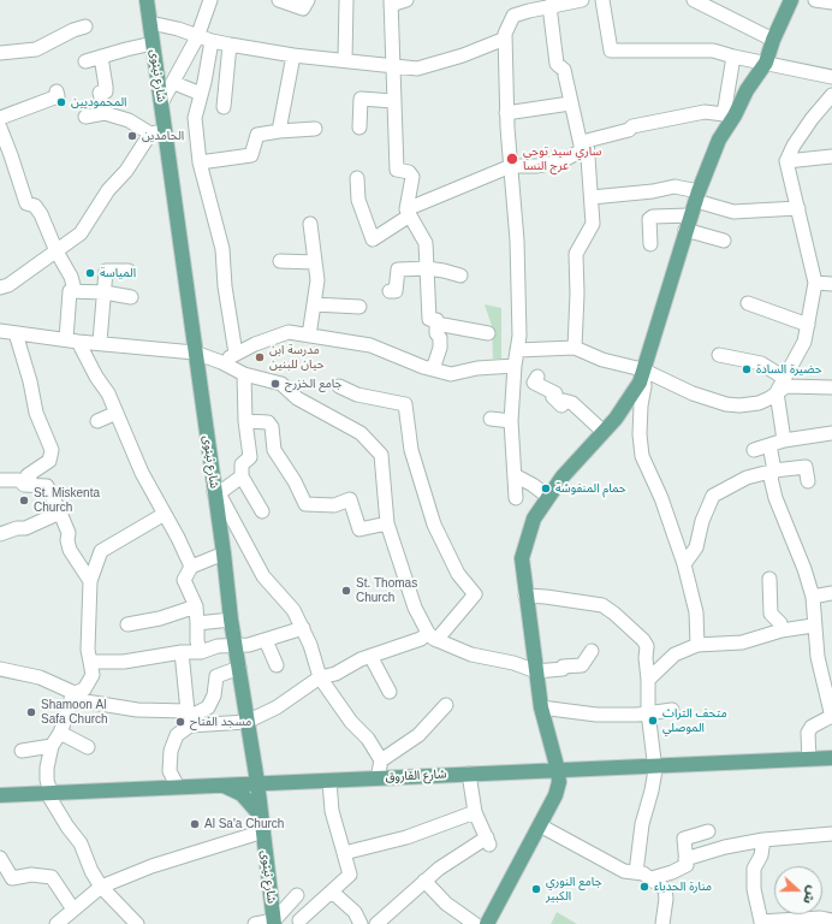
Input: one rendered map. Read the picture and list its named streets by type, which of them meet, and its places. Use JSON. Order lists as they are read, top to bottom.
{
  "streets": {
    "main road": ["شارع نينوى", "شارع الفاروق"]
  },
  "crossings": [
    ["شارع نينوى", "شارع الفاروق"]
  ],
  "places": [
    "المحموديين",
    "الحامدين",
    "ساري سيد توحي عرج النسا",
    "المياسة",
    "مدرسة ابن حيان للبنين",
    "حضيرة السادة",
    "جامع الخزرج",
    "حمام المنفوشة",
    "St. Miskenta Church",
    "St. Thomas Church",
    "Shamoon Al Safa Church",
    "متحف التراث الموصلي",
    "مسجد الفتاح",
    "Al Sa'a Church",
    "منارة الحدباء",
    "جامع النوري الكبير"
  ],
  "north": "right"
}
